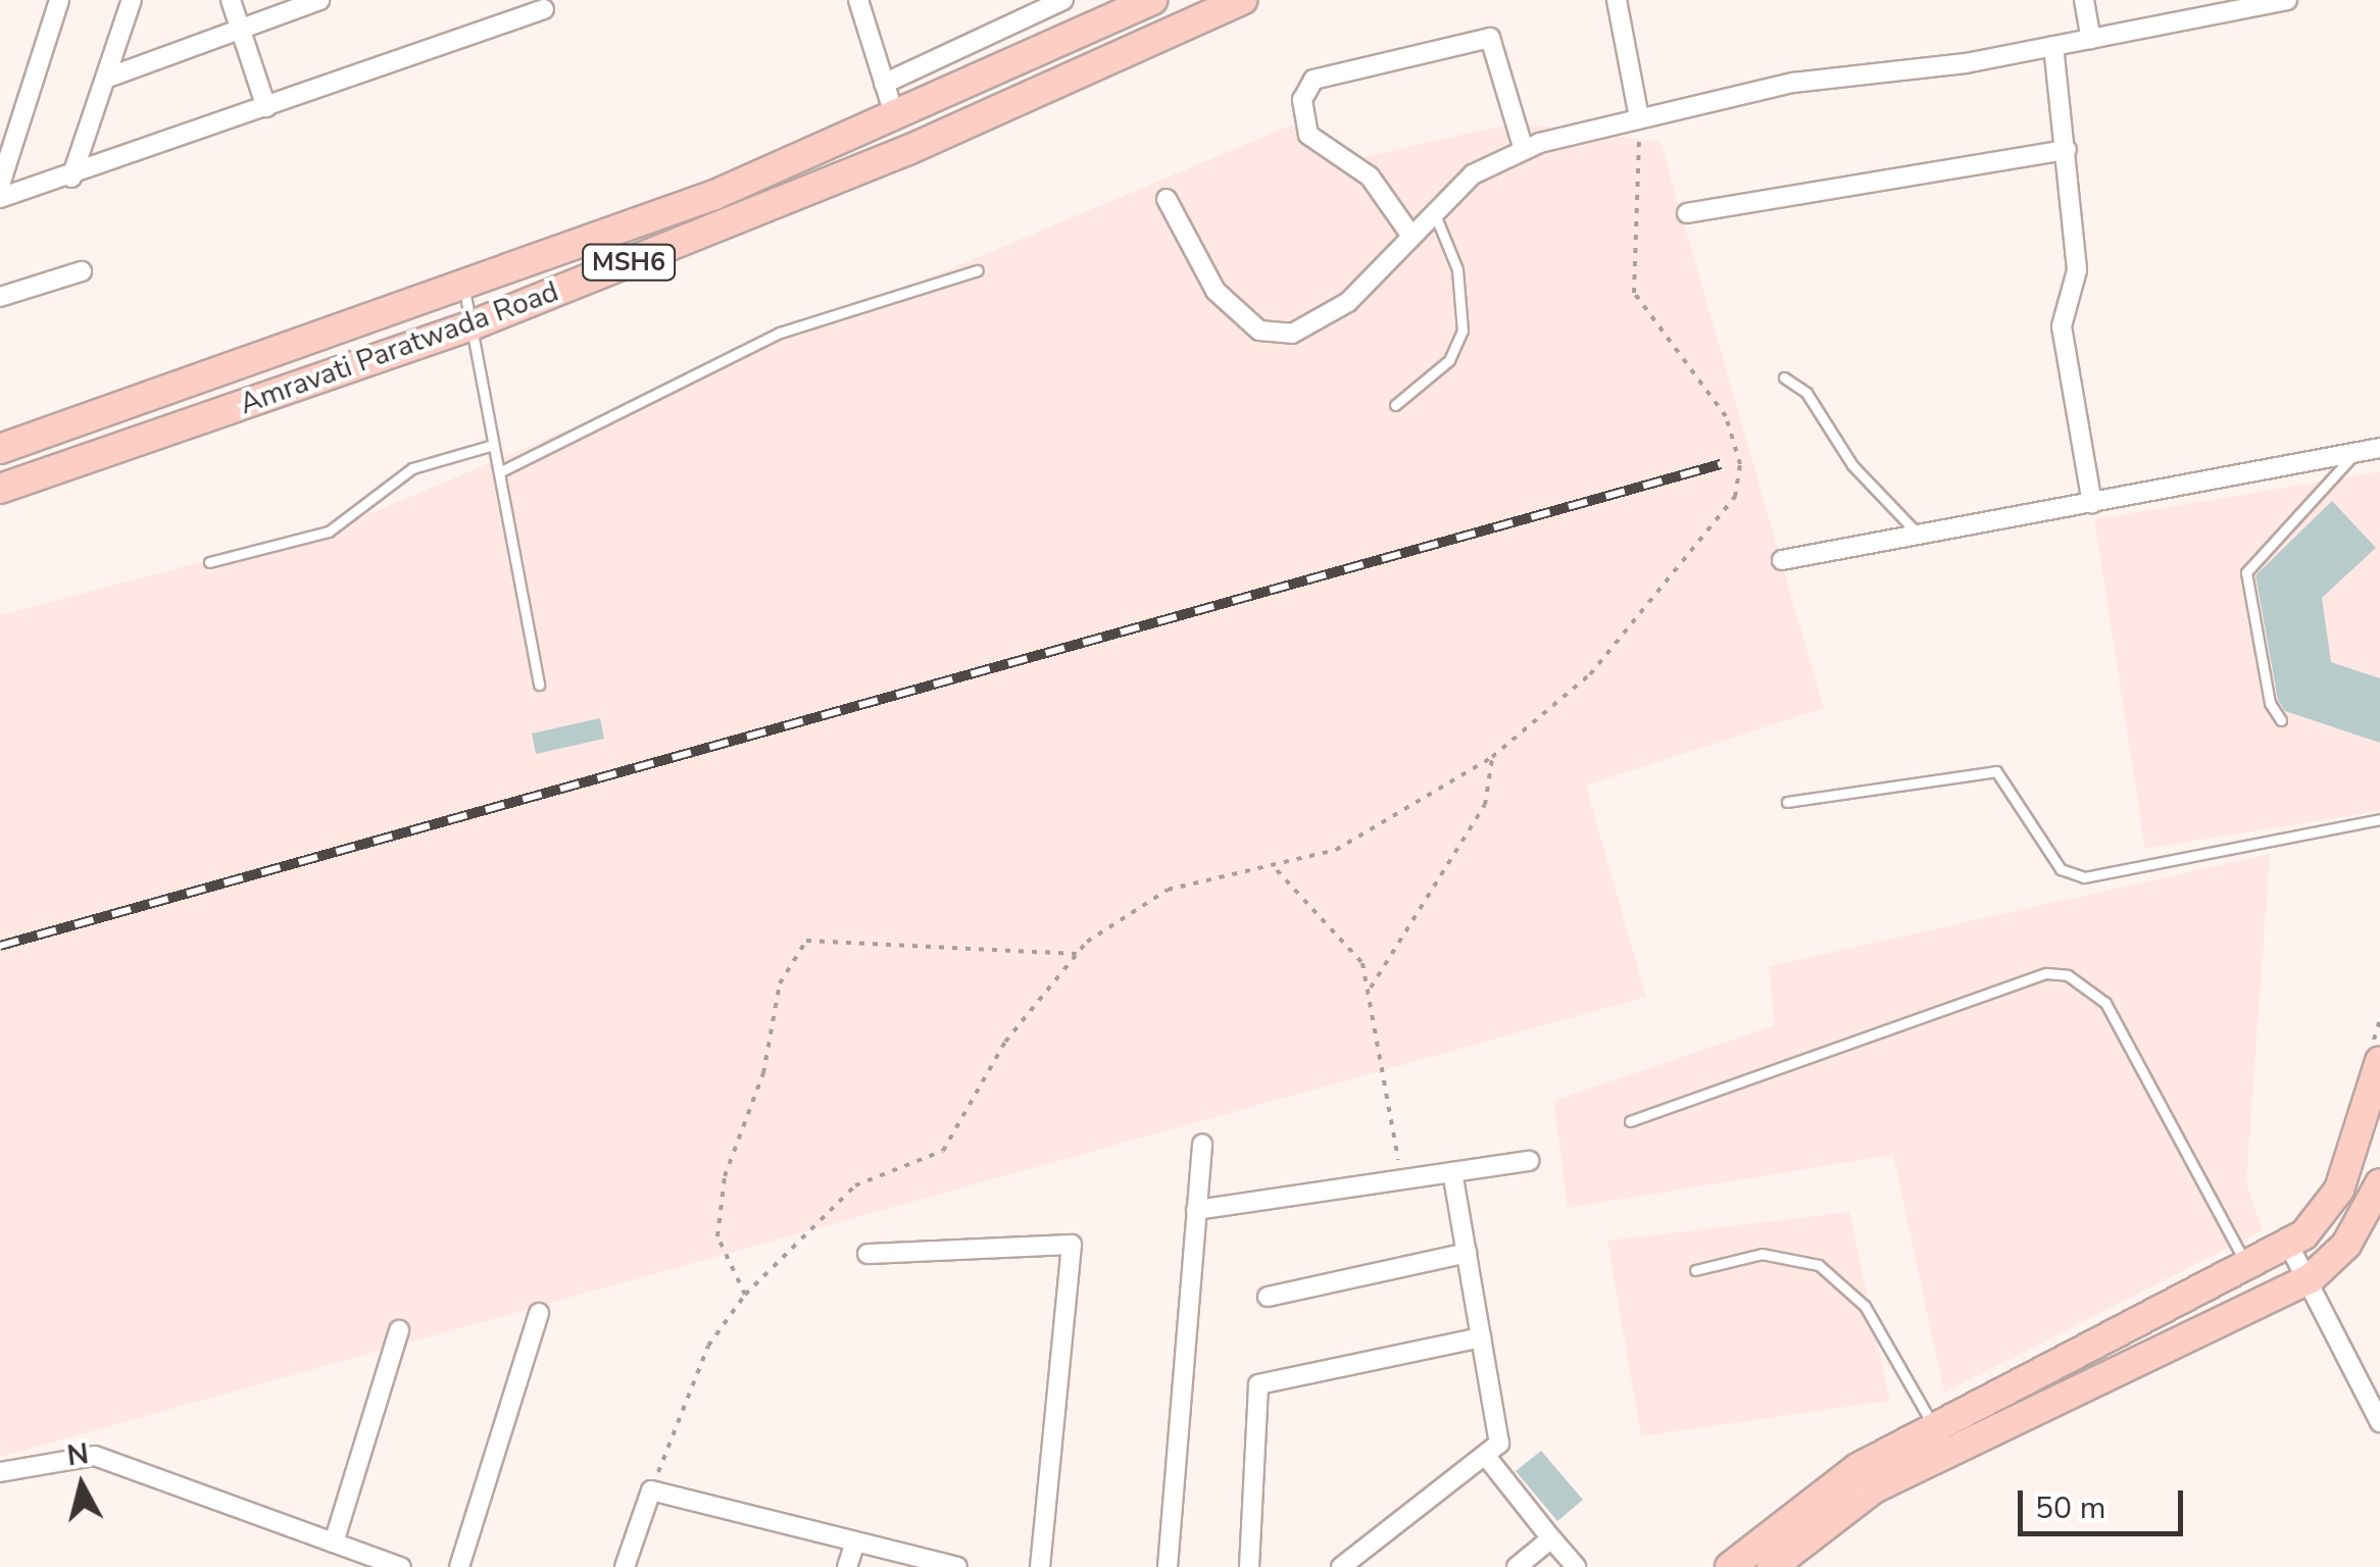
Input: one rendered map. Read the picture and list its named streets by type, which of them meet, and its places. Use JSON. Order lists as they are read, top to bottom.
{
  "streets": {
    "main road": ["MSH6", "Amravati Paratwada Road"]
  },
  "scale_bar": "50 m",
  "north": "top"
}
